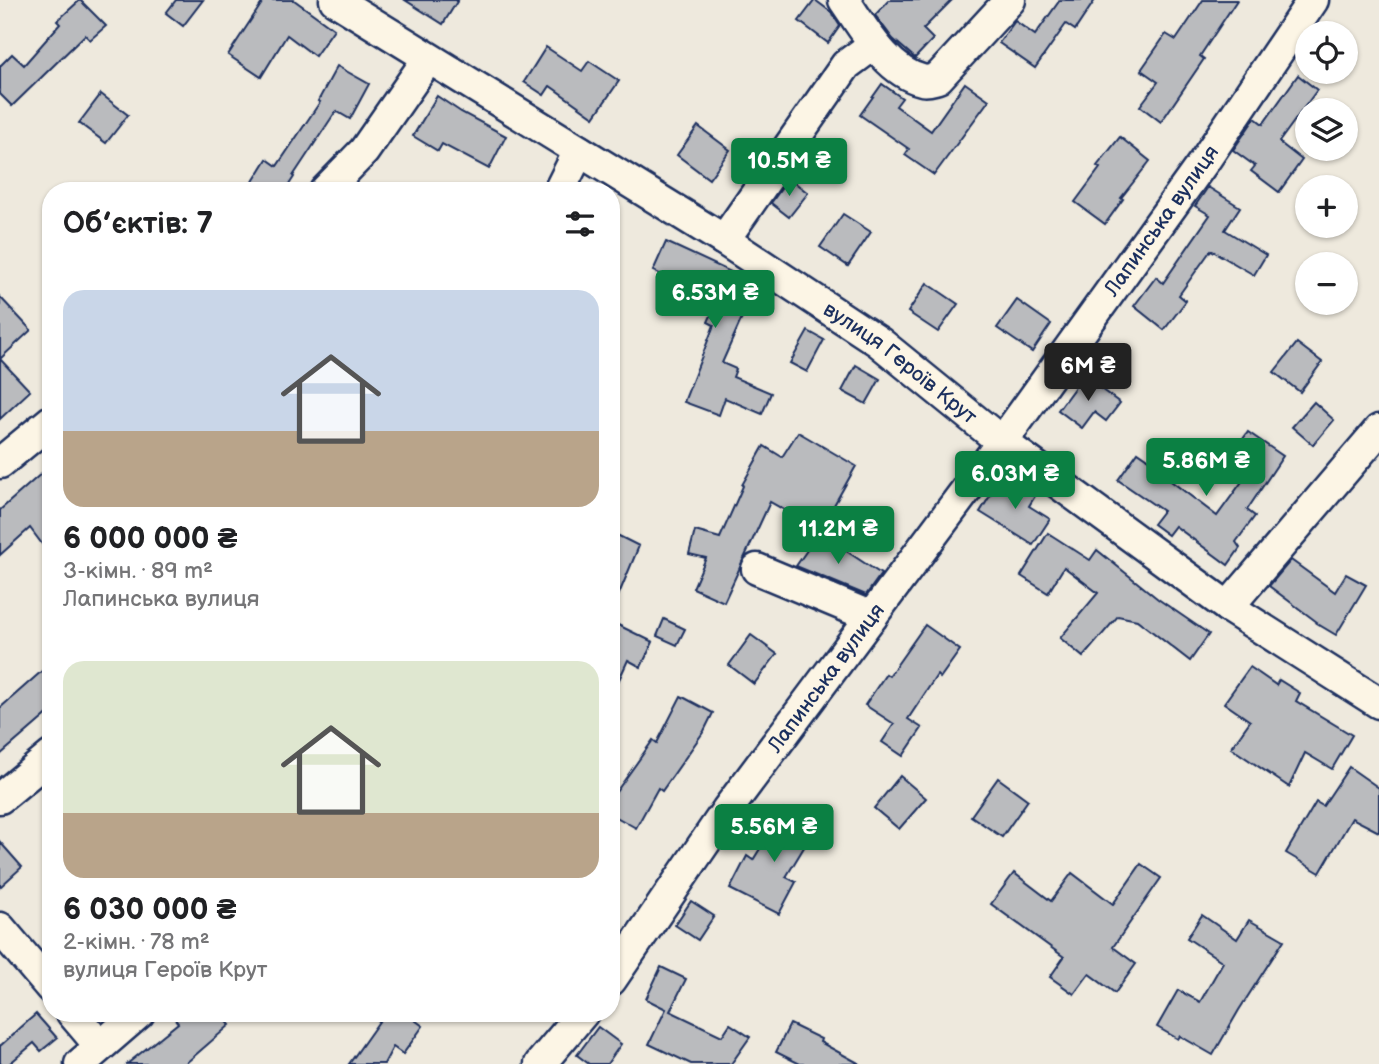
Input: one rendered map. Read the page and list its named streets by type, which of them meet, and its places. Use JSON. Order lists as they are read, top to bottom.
{
  "streets": {
    "street": ["Лапинська вулиця", "вулиця Героїв Крут"]
  },
  "crossings": [
    ["Лапинська вулиця", "вулиця Героїв Крут"]
  ],
  "page": {
    "map_buttons": ["+", "−"],
    "price": [
      "10.5M ₴",
      "6.53M ₴",
      "6M ₴",
      "5.86M ₴",
      "6.03M ₴",
      "11.2M ₴",
      "5.56M ₴"
    ],
    "heading": "Об’єктів: 7",
    "list": [
      {
        "name": "6 000 000 ₴",
        "note": "3-кімн. · 89 m² · Лапинська вулиця"
      },
      {
        "name": "6 030 000 ₴",
        "note": "2-кімн. · 78 m² · вулиця Героїв Крут"
      }
    ]
  }
}
